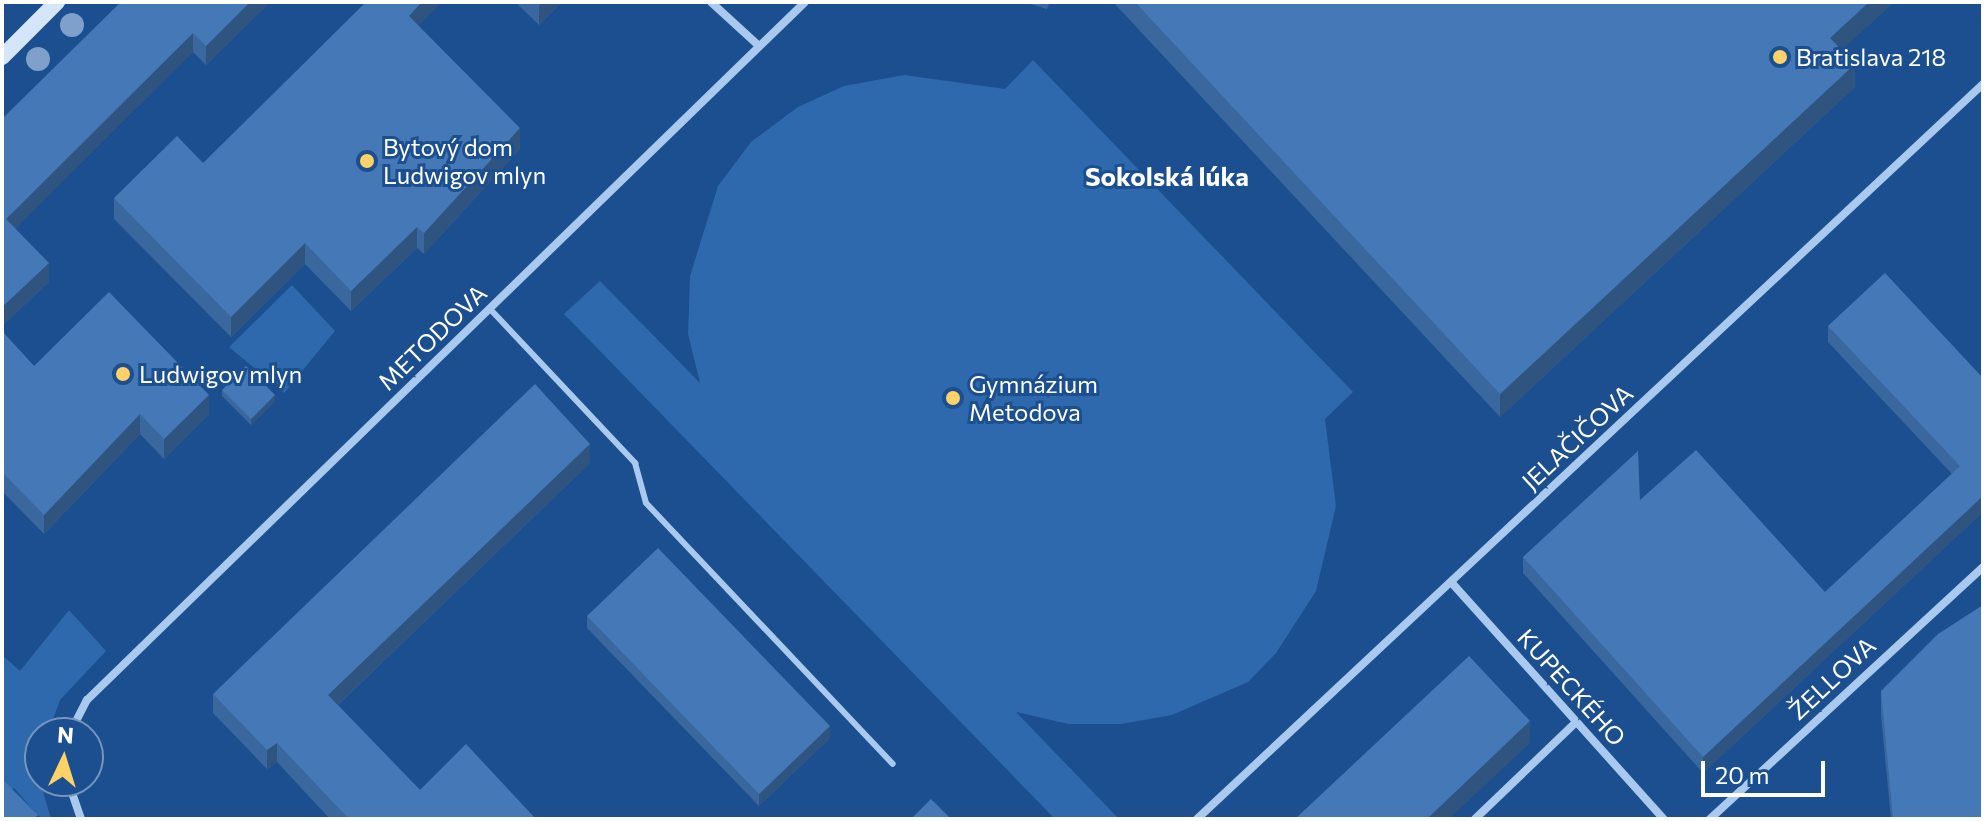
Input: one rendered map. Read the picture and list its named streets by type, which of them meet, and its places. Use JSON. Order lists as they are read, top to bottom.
{
  "streets": {
    "street": [
      "METODOVA",
      "JELAČIČOVA",
      "ŽELLOVA",
      "KUPECKÉHO"
    ]
  },
  "crossings": [
    ["JELAČIČOVA", "KUPECKÉHO"]
  ],
  "districts": ["Sokolská lúka"],
  "places": [
    "Bratislava 218",
    "Bytový dom Ludwigov mlyn",
    "Ludwigov mlyn",
    "Gymnázium Metodova"
  ],
  "scale_bar": "20 m",
  "north": "top"
}
